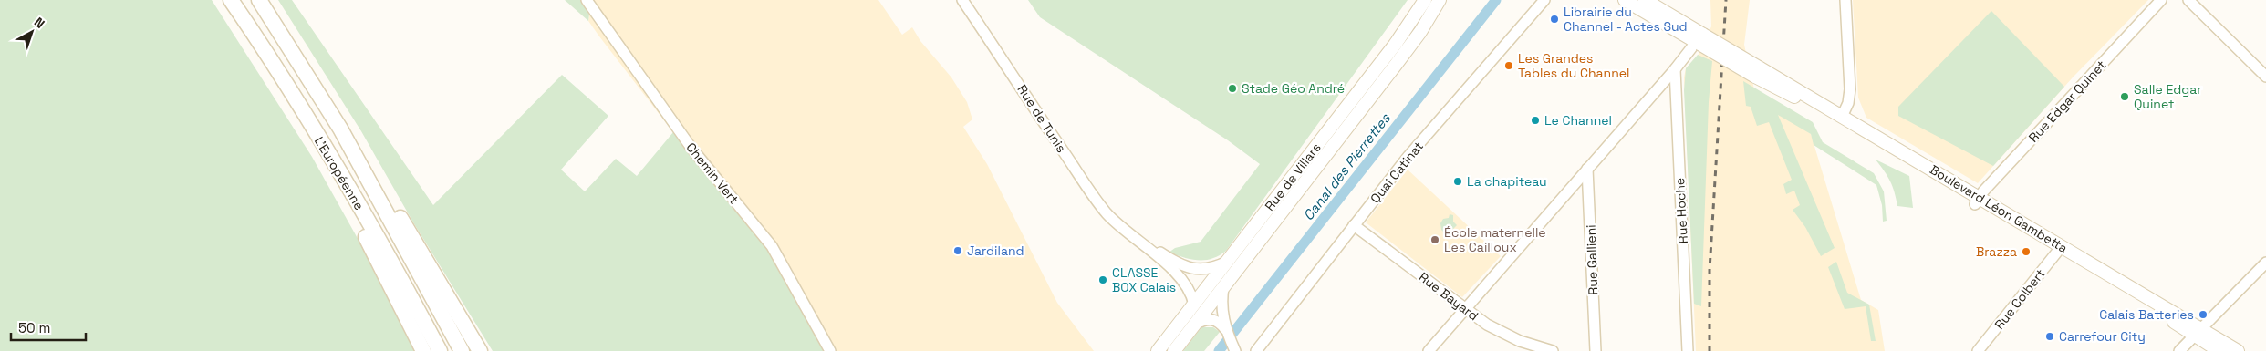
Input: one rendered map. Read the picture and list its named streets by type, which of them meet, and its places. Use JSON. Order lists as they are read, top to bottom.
{
  "streets": {
    "highway": ["L'Européenne"],
    "main road": ["Rue de Villars", "Boulevard Léon Gambetta"],
    "street": [
      "Rue Edgar Quinet",
      "Rue de Tunis",
      "Quai Catinat",
      "Chemin Vert",
      "Rue Hoche",
      "Rue Gallieni",
      "Rue Bayard",
      "Rue Colbert"
    ]
  },
  "crossings": [
    ["Rue Edgar Quinet", "Boulevard Léon Gambetta"],
    ["Rue de Tunis", "Rue de Villars"],
    ["Quai Catinat", "Rue Bayard"],
    ["Boulevard Léon Gambetta", "Rue Colbert"]
  ],
  "water": ["Canal des Pierrettes"],
  "places": [
    "Librairie du Channel - Actes Sud",
    "Les Grandes Tables du Channel",
    "Stade Géo André",
    "Salle Edgar Quinet",
    "Le Channel",
    "La chapiteau",
    "École maternelle Les Cailloux",
    "Jardiland",
    "Brazza",
    "CLASSE BOX Calais",
    "Calais Batteries",
    "Carrefour City"
  ],
  "scale_bar": "50 m",
  "north": "top right"
}
